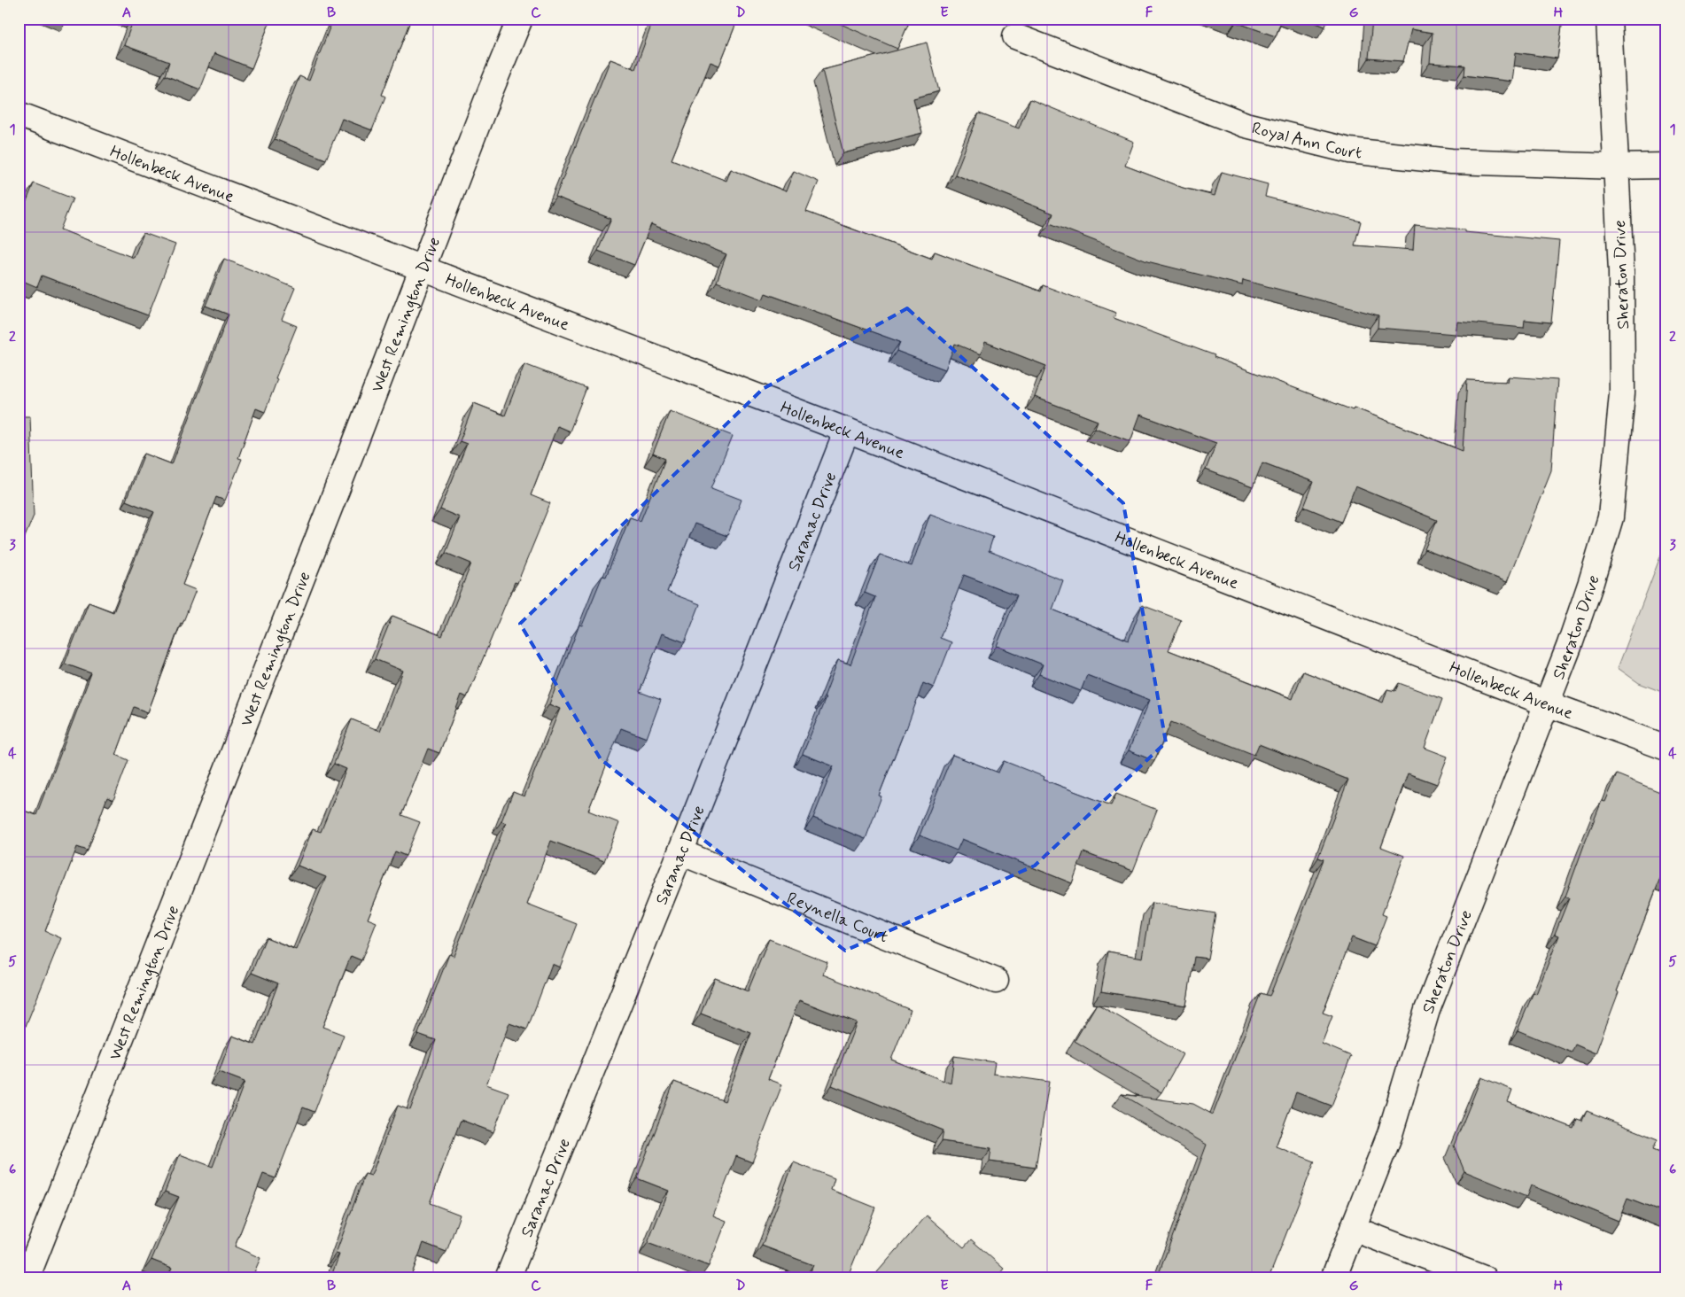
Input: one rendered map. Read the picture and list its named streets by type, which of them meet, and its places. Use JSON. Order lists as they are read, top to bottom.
{
  "streets": {
    "street": [
      "Royal Ann Court",
      "Hollenbeck Avenue",
      "Sheraton Drive",
      "West Remington Drive",
      "Saranac Drive",
      "Reynella Court"
    ]
  },
  "crossings": [
    ["Royal Ann Court", "Sheraton Drive"],
    ["Hollenbeck Avenue", "Sheraton Drive"],
    ["Hollenbeck Avenue", "West Remington Drive"],
    ["Hollenbeck Avenue", "Saranac Drive"],
    ["Saranac Drive", "Reynella Court"]
  ],
  "grid": {
    "columns": [
      "A",
      "B",
      "C",
      "D",
      "E",
      "F",
      "G",
      "H"
    ],
    "rows": [
      "1",
      "2",
      "3",
      "4",
      "5",
      "6"
    ]
  }
}
